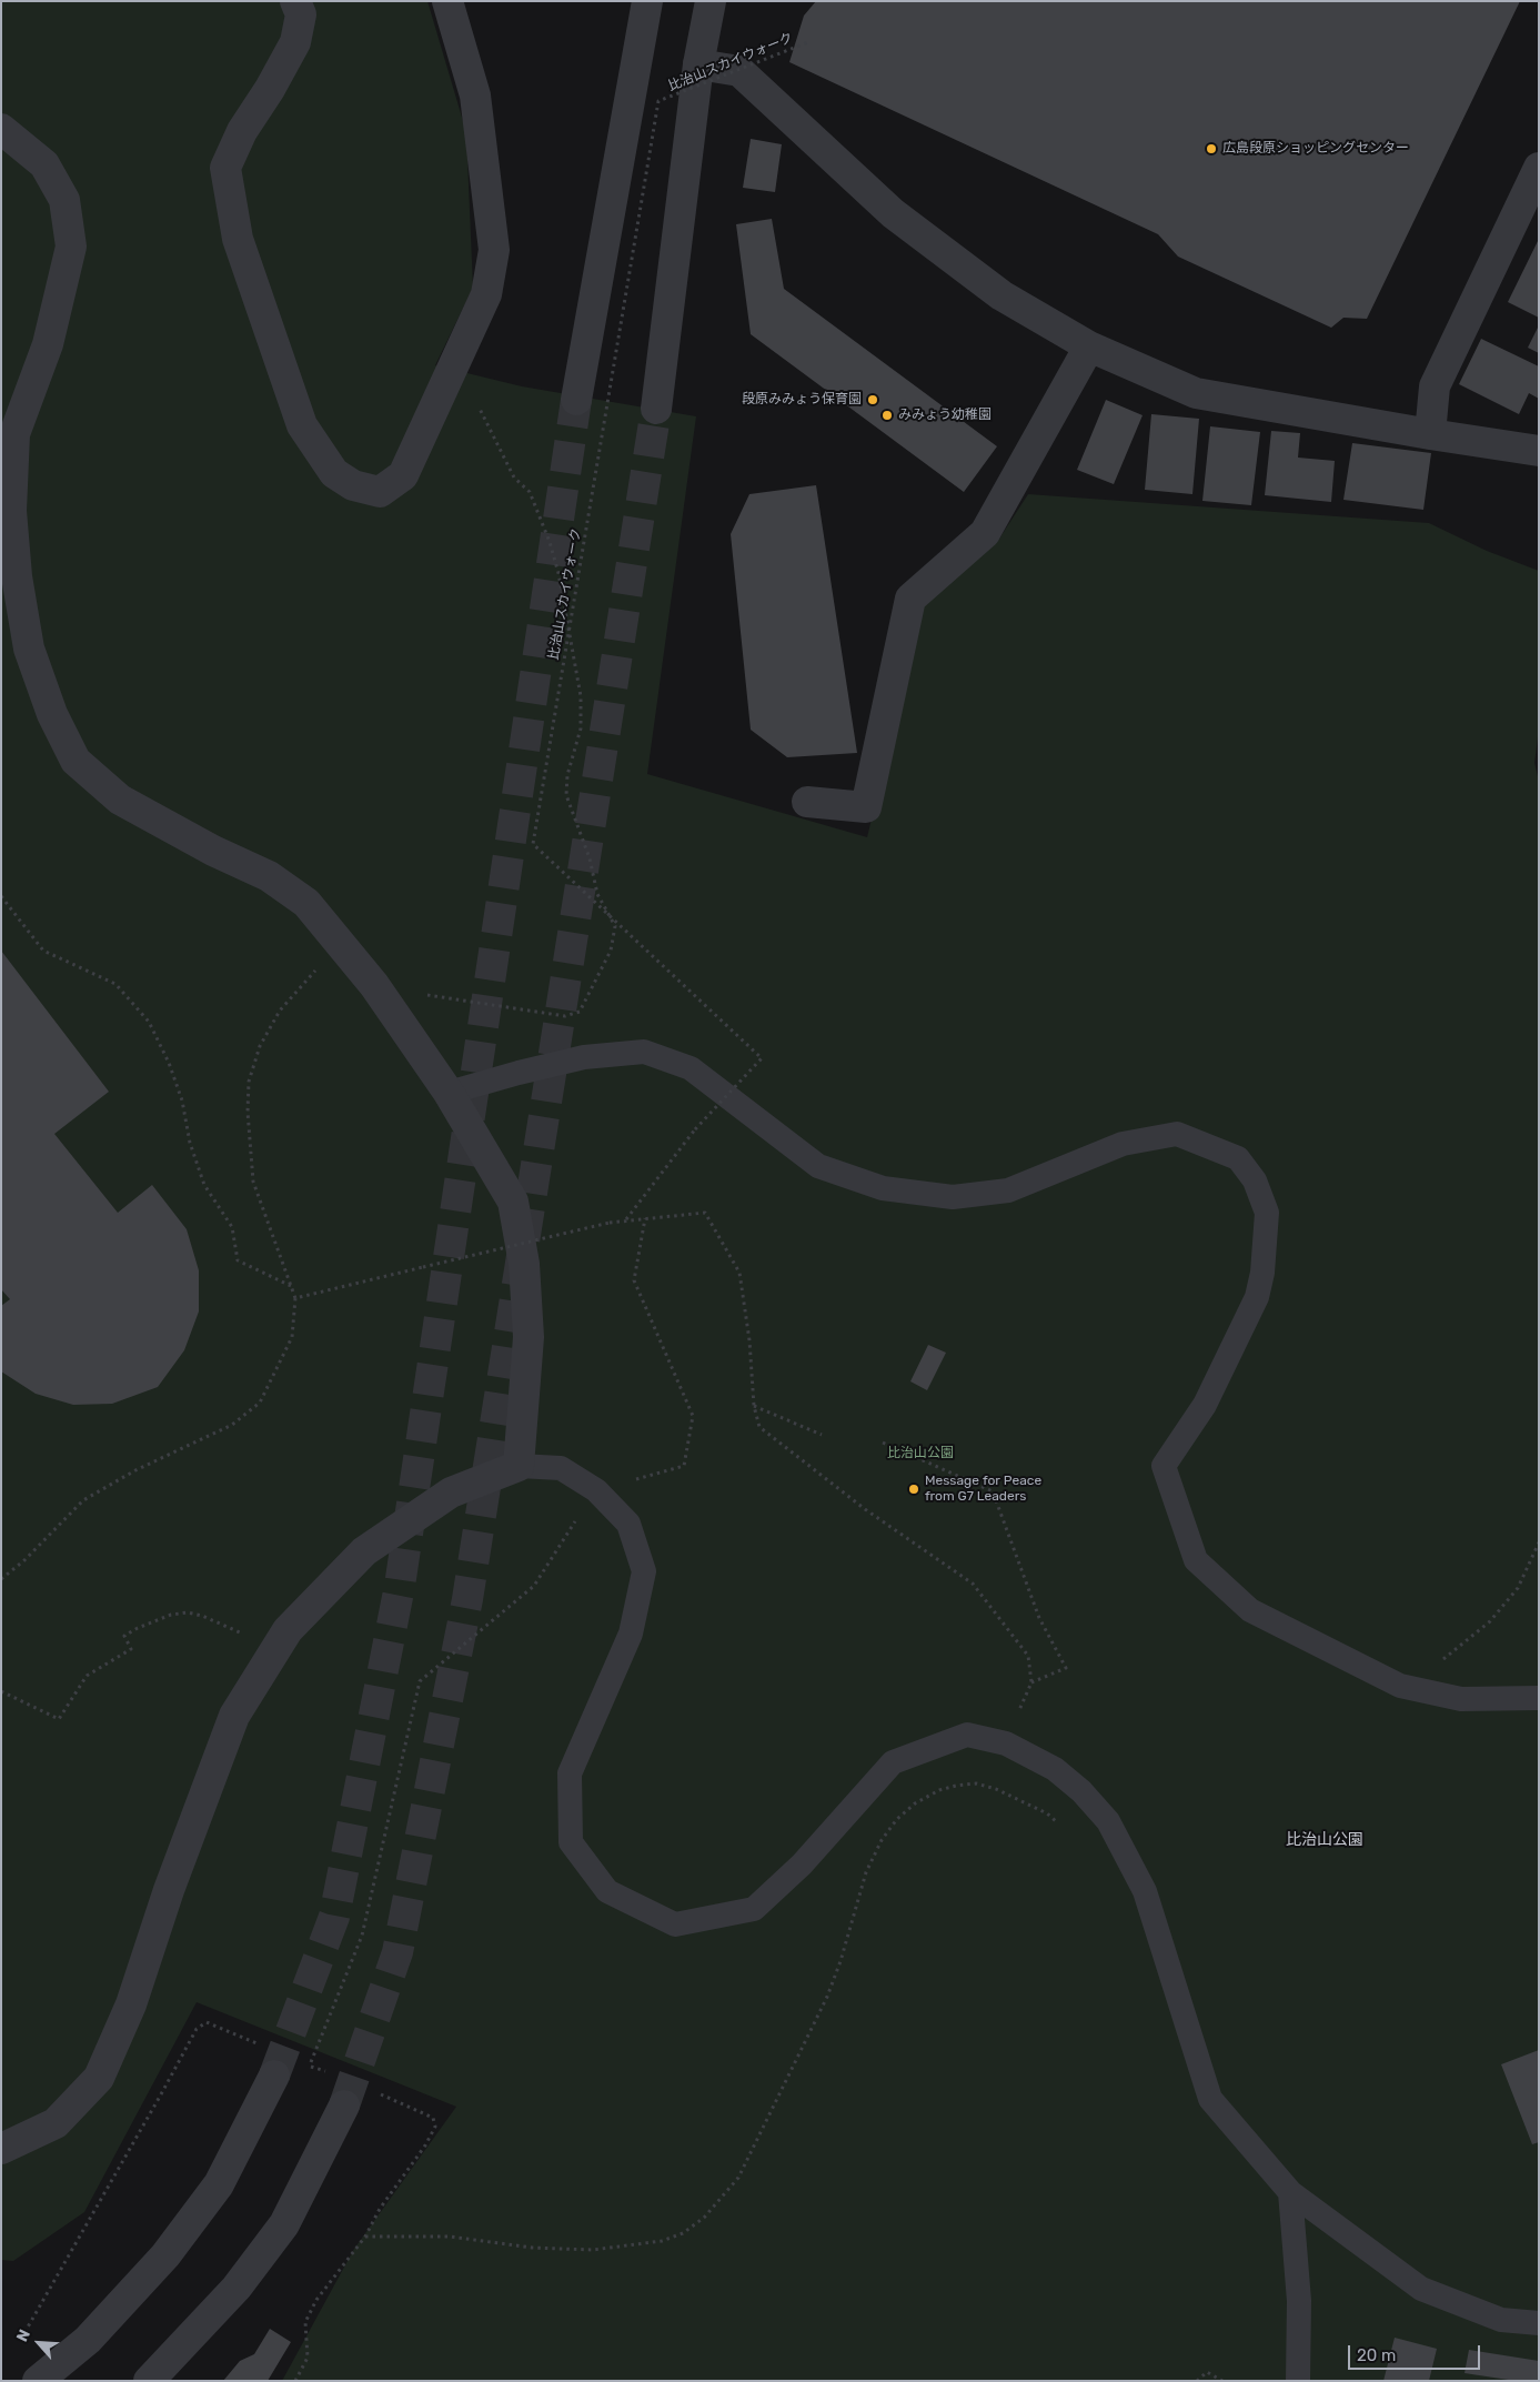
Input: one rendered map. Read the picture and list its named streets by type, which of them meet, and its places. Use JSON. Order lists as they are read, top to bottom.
{
  "streets": {
    "path": ["比治山スカイウォーク"]
  },
  "districts": ["比治山公園"],
  "parks": ["比治山公園"],
  "places": [
    "広島段原ショッピングセンター",
    "段原みみょう保育園",
    "みみょう幼稚園",
    "Message for Peace from G7 Leaders"
  ],
  "scale_bar": "20 m",
  "north": "top left"
}
